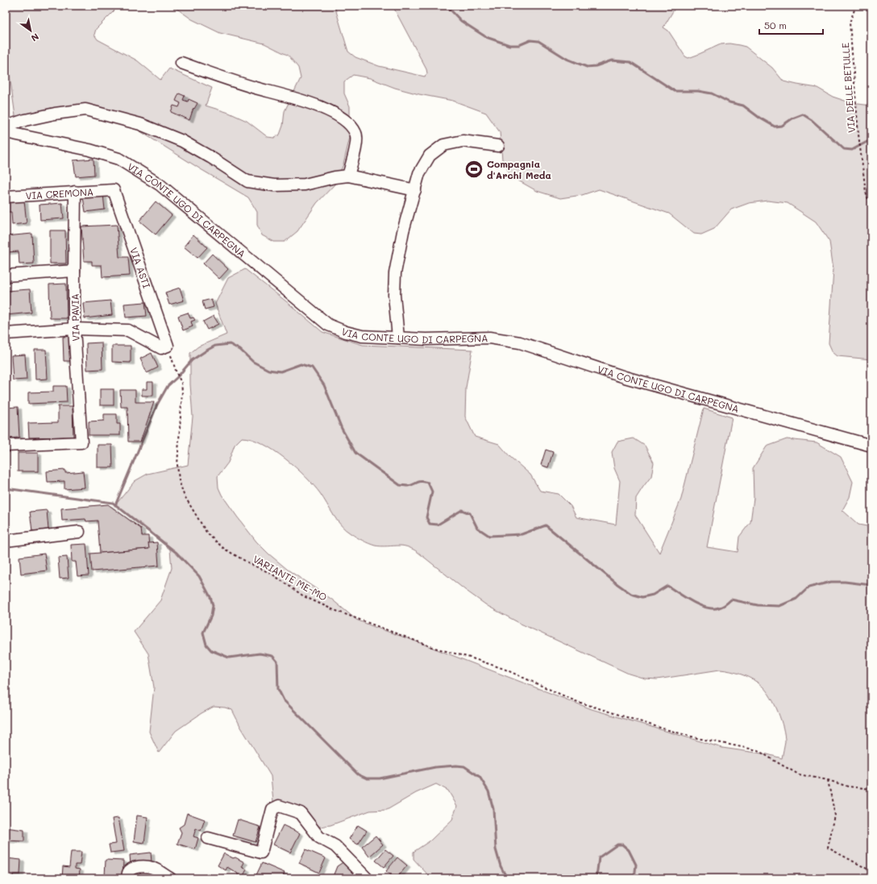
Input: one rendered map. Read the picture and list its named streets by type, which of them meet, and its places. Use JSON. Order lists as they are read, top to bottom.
{
  "streets": {
    "street": [
      "VIA CREMONA",
      "VIA CONTE UGO DI CARPEGNA",
      "VIA ASTI",
      "VIA PAVIA"
    ],
    "path": ["VIA DELLE BETULLE", "VARIANTE ME-MO"]
  },
  "crossings": [
    ["VIA CREMONA", "VIA ASTI"],
    ["VIA CREMONA", "VIA PAVIA"],
    ["VIA ASTI", "VARIANTE ME-MO"]
  ],
  "places": {
    "sports": ["Compagnia d'Archi Meda"]
  },
  "scale_bar": "50 m",
  "north": "bottom right"
}
